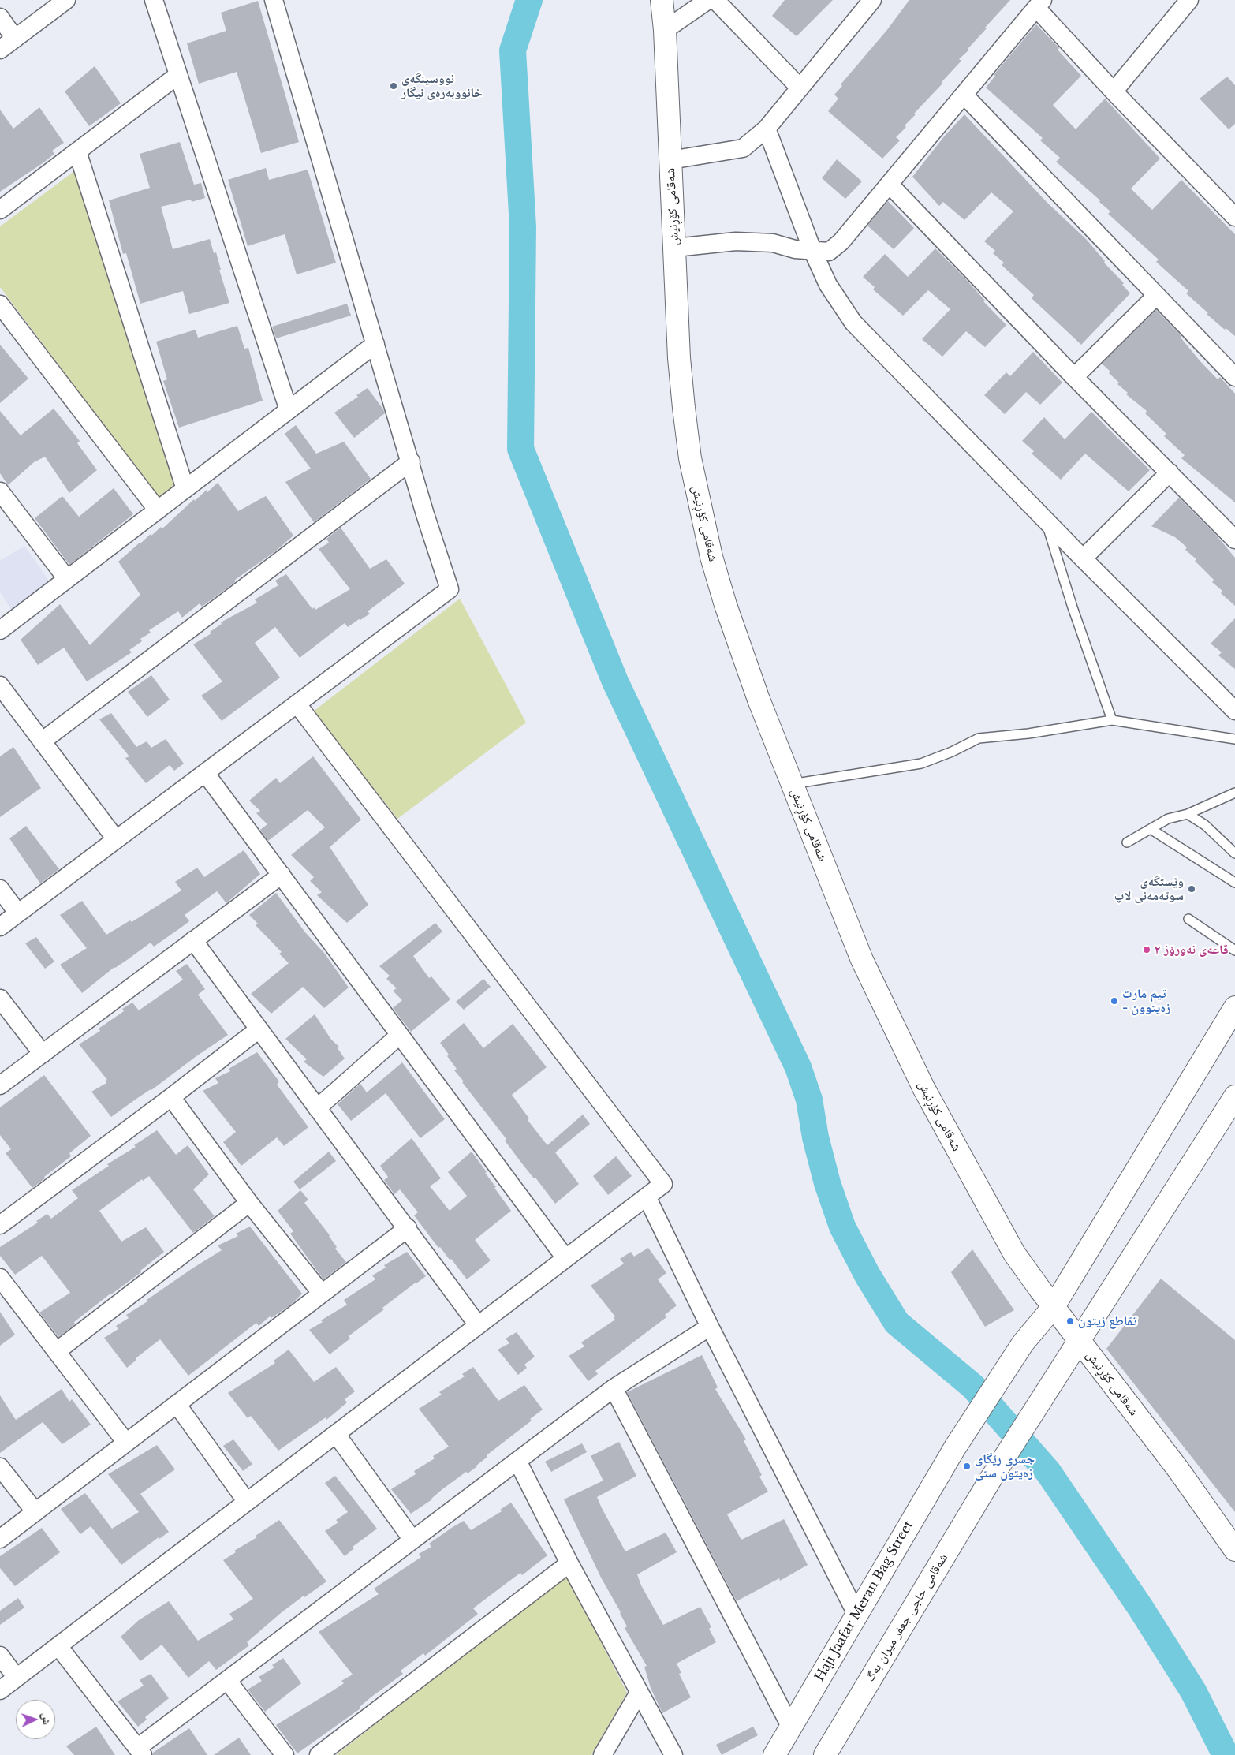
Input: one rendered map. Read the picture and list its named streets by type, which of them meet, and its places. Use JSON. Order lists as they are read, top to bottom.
{
  "streets": {
    "main road": ["شەقامی کۆڕنیش", "Haji Jaafar Meran Bag Street", "شەقامی حاجی جعفر میران بەگ"]
  },
  "crossings": [
    ["شەقامی کۆڕنیش", "Haji Jaafar Meran Bag Street"],
    ["شەقامی کۆڕنیش", "شەقامی حاجی جعفر میران بەگ"]
  ],
  "places": [
    "نووسینگەی خانووبەرەی نیگار",
    "وێستگەی سوتەمەنی لاپ",
    "قاعەی نەورۆز ٢",
    "تیم مارت - زەیتوون",
    "تقاطع زيتون",
    "جسری رێگای زەیتون ستی"
  ],
  "north": "right"
}
